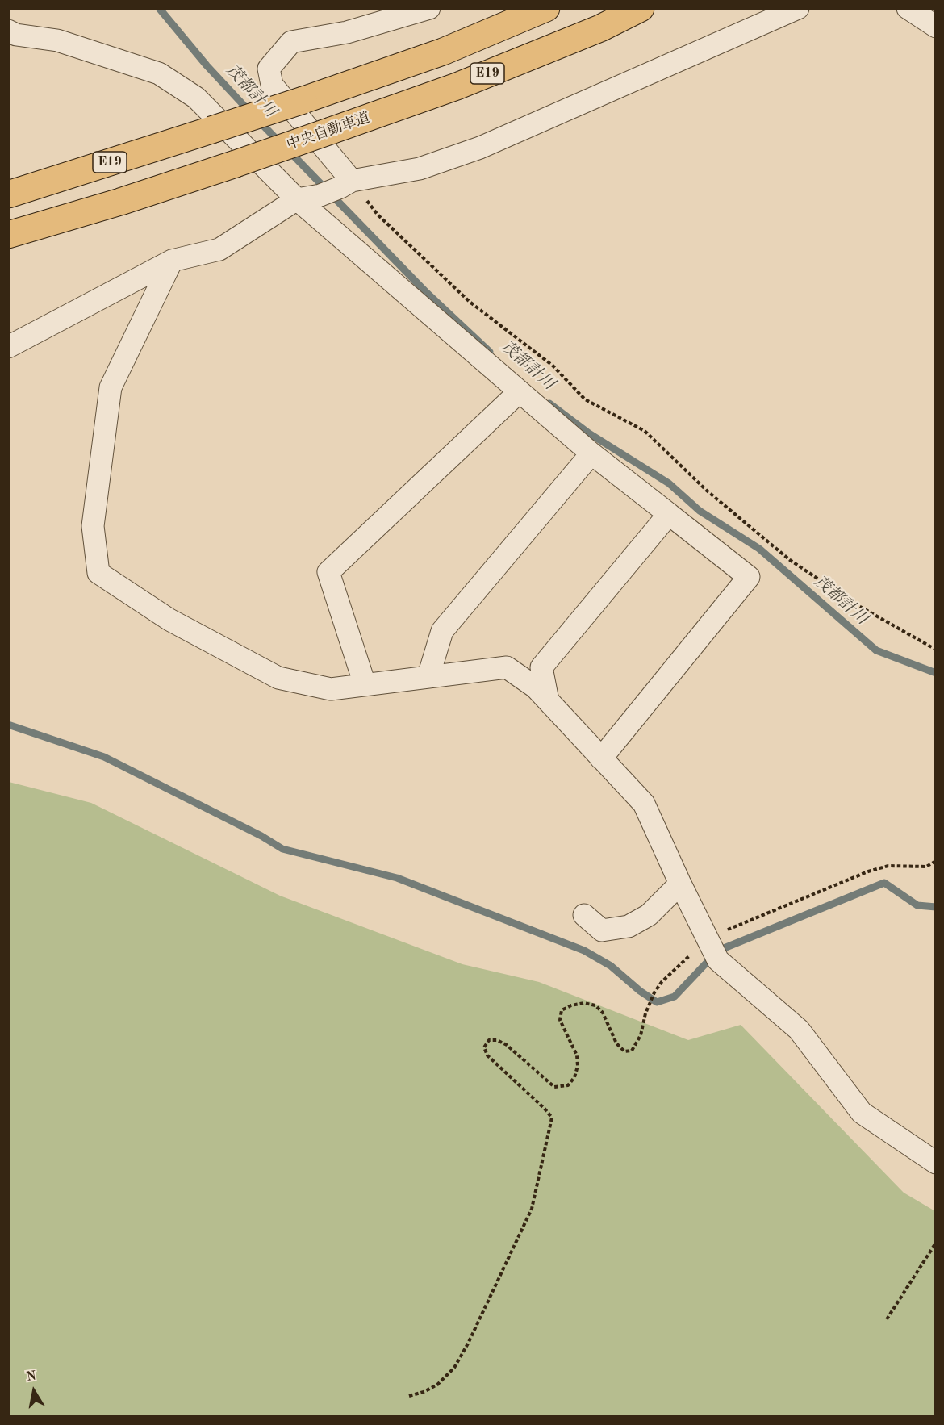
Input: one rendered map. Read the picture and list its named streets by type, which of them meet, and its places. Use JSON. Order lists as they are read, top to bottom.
{
  "streets": {
    "highway": ["E19", "中央自動車道"]
  },
  "water": ["茂都計川"],
  "north": "top"
}
